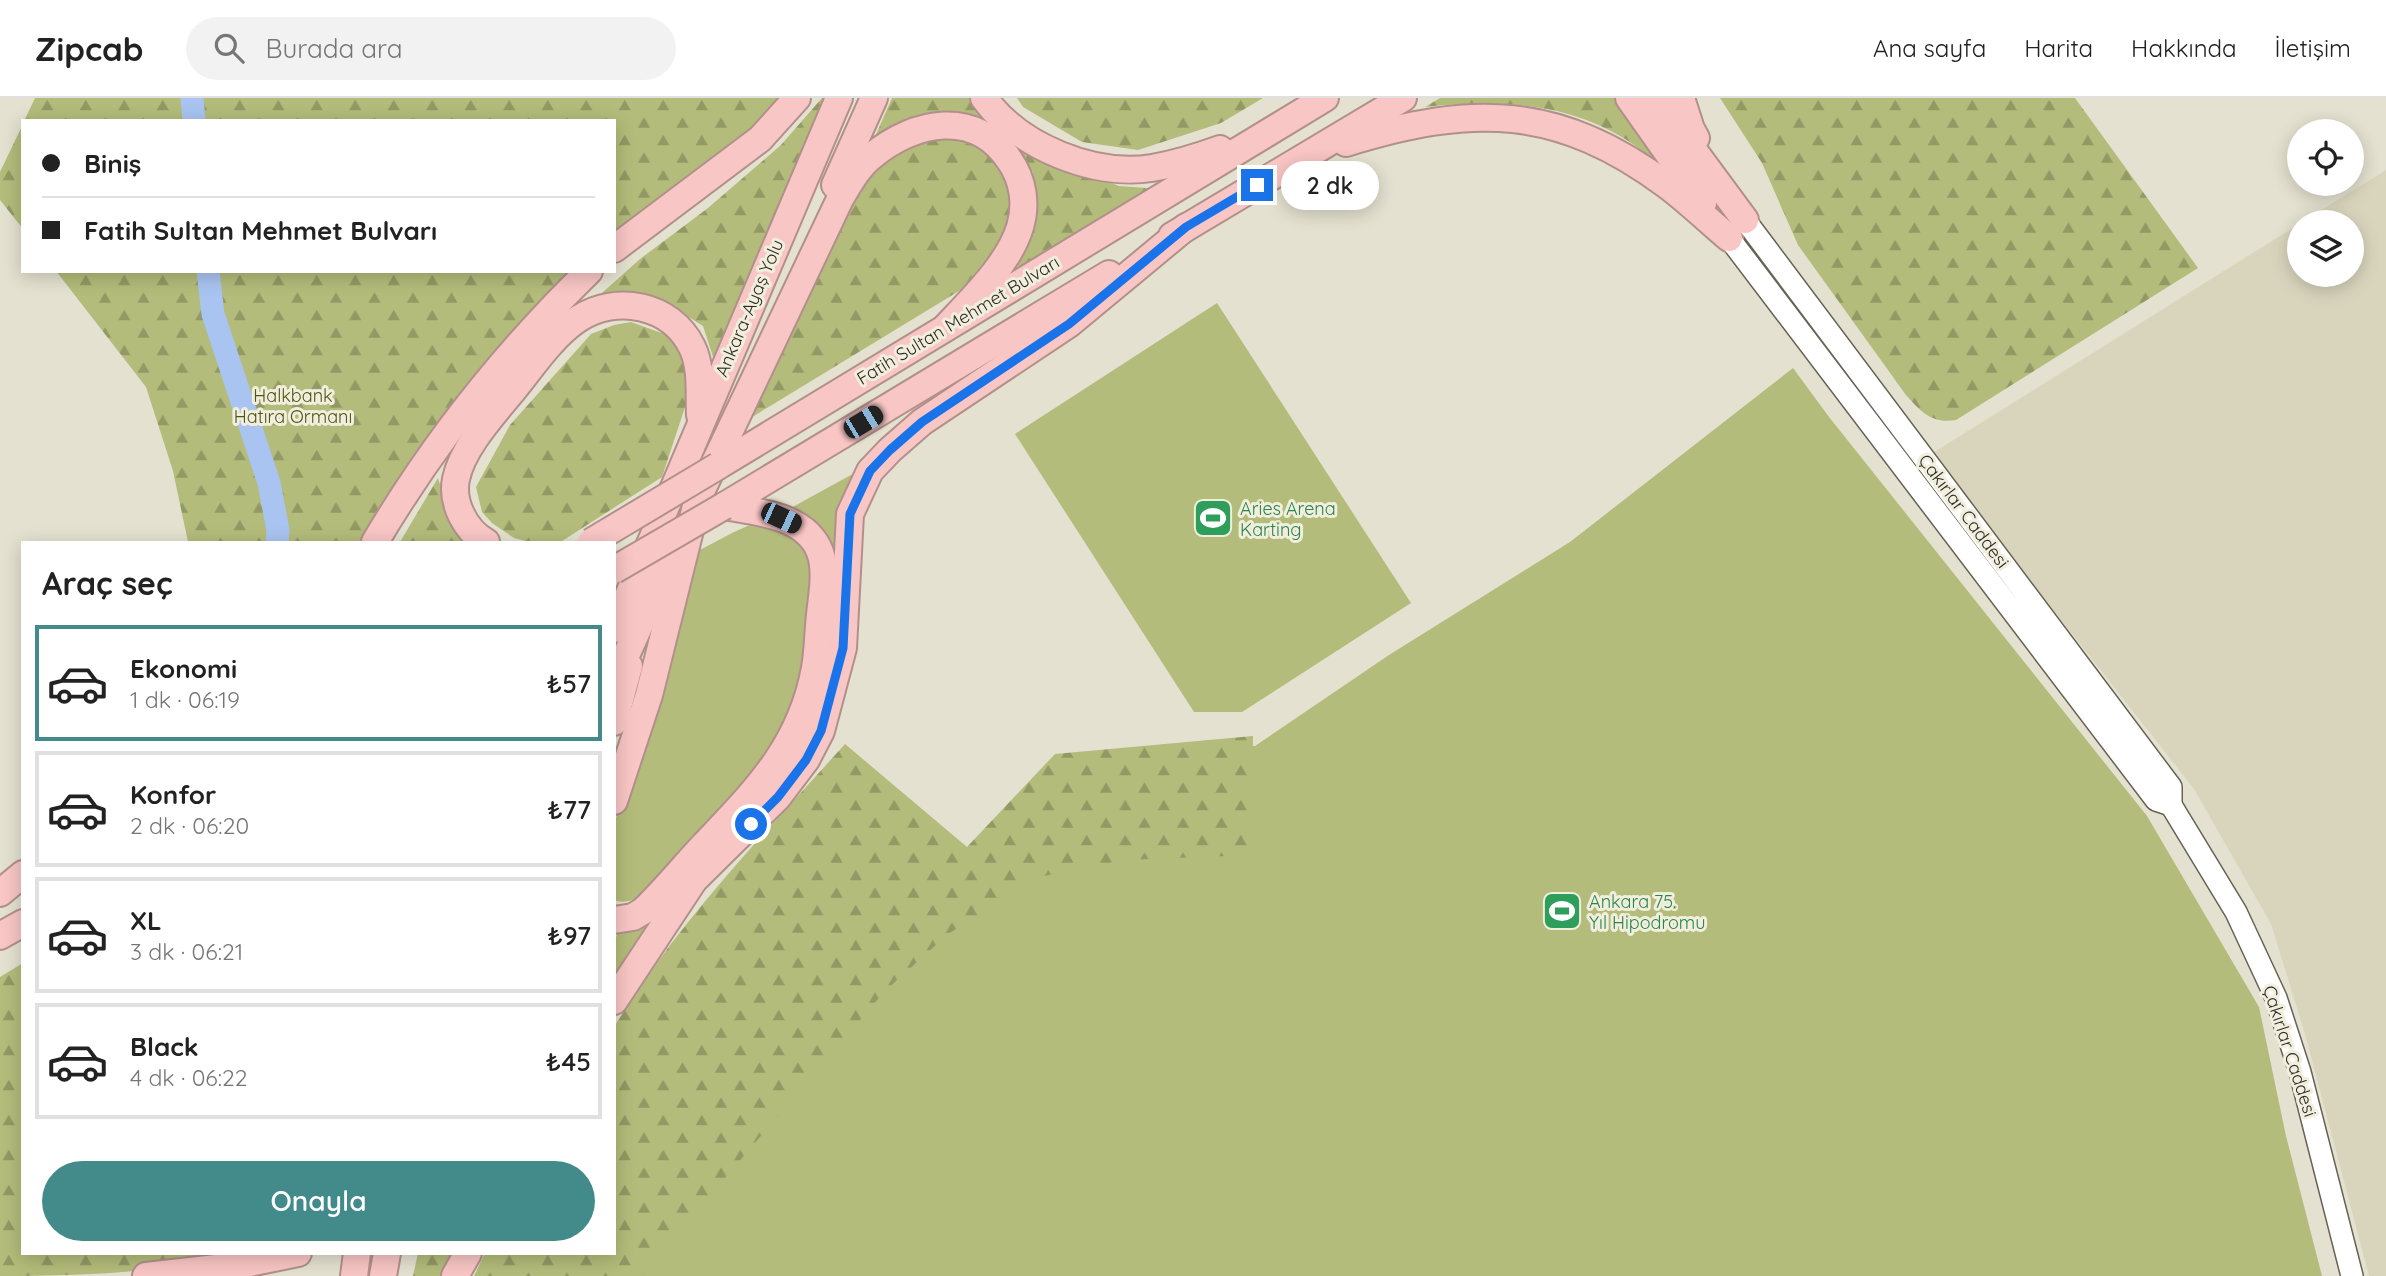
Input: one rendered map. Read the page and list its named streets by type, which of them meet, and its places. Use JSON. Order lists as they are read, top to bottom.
{
  "streets": {
    "highway": ["Ankara-Ayaş Yolu", "Fatih Sultan Mehmet Bulvarı"],
    "main road": ["Çakırlar Caddesi"]
  },
  "parks": ["Halkbank Hatıra Ormanı"],
  "places": {
    "sports": ["Aries Arena Karting", "Ankara 75. Yıl Hipodromu"]
  },
  "page": {
    "header": "Zipcab",
    "search": "Burada ara",
    "nav": [
      "Ana sayfa",
      "Harita",
      "Hakkında",
      "İletişim"
    ],
    "banner": ["Biniş", "Fatih Sultan Mehmet Bulvarı"],
    "bubble": "2 dk",
    "heading": "Araç seç",
    "list": [
      {
        "name": "Ekonomi",
        "note": "1 dk · 06:19",
        "value": "₺57"
      },
      {
        "name": "Konfor",
        "note": "2 dk · 06:20",
        "value": "₺77"
      },
      {
        "name": "XL",
        "note": "3 dk · 06:21",
        "value": "₺97"
      },
      {
        "name": "Black",
        "note": "4 dk · 06:22",
        "value": "₺45"
      }
    ],
    "buttons": "Onayla"
  }
}
